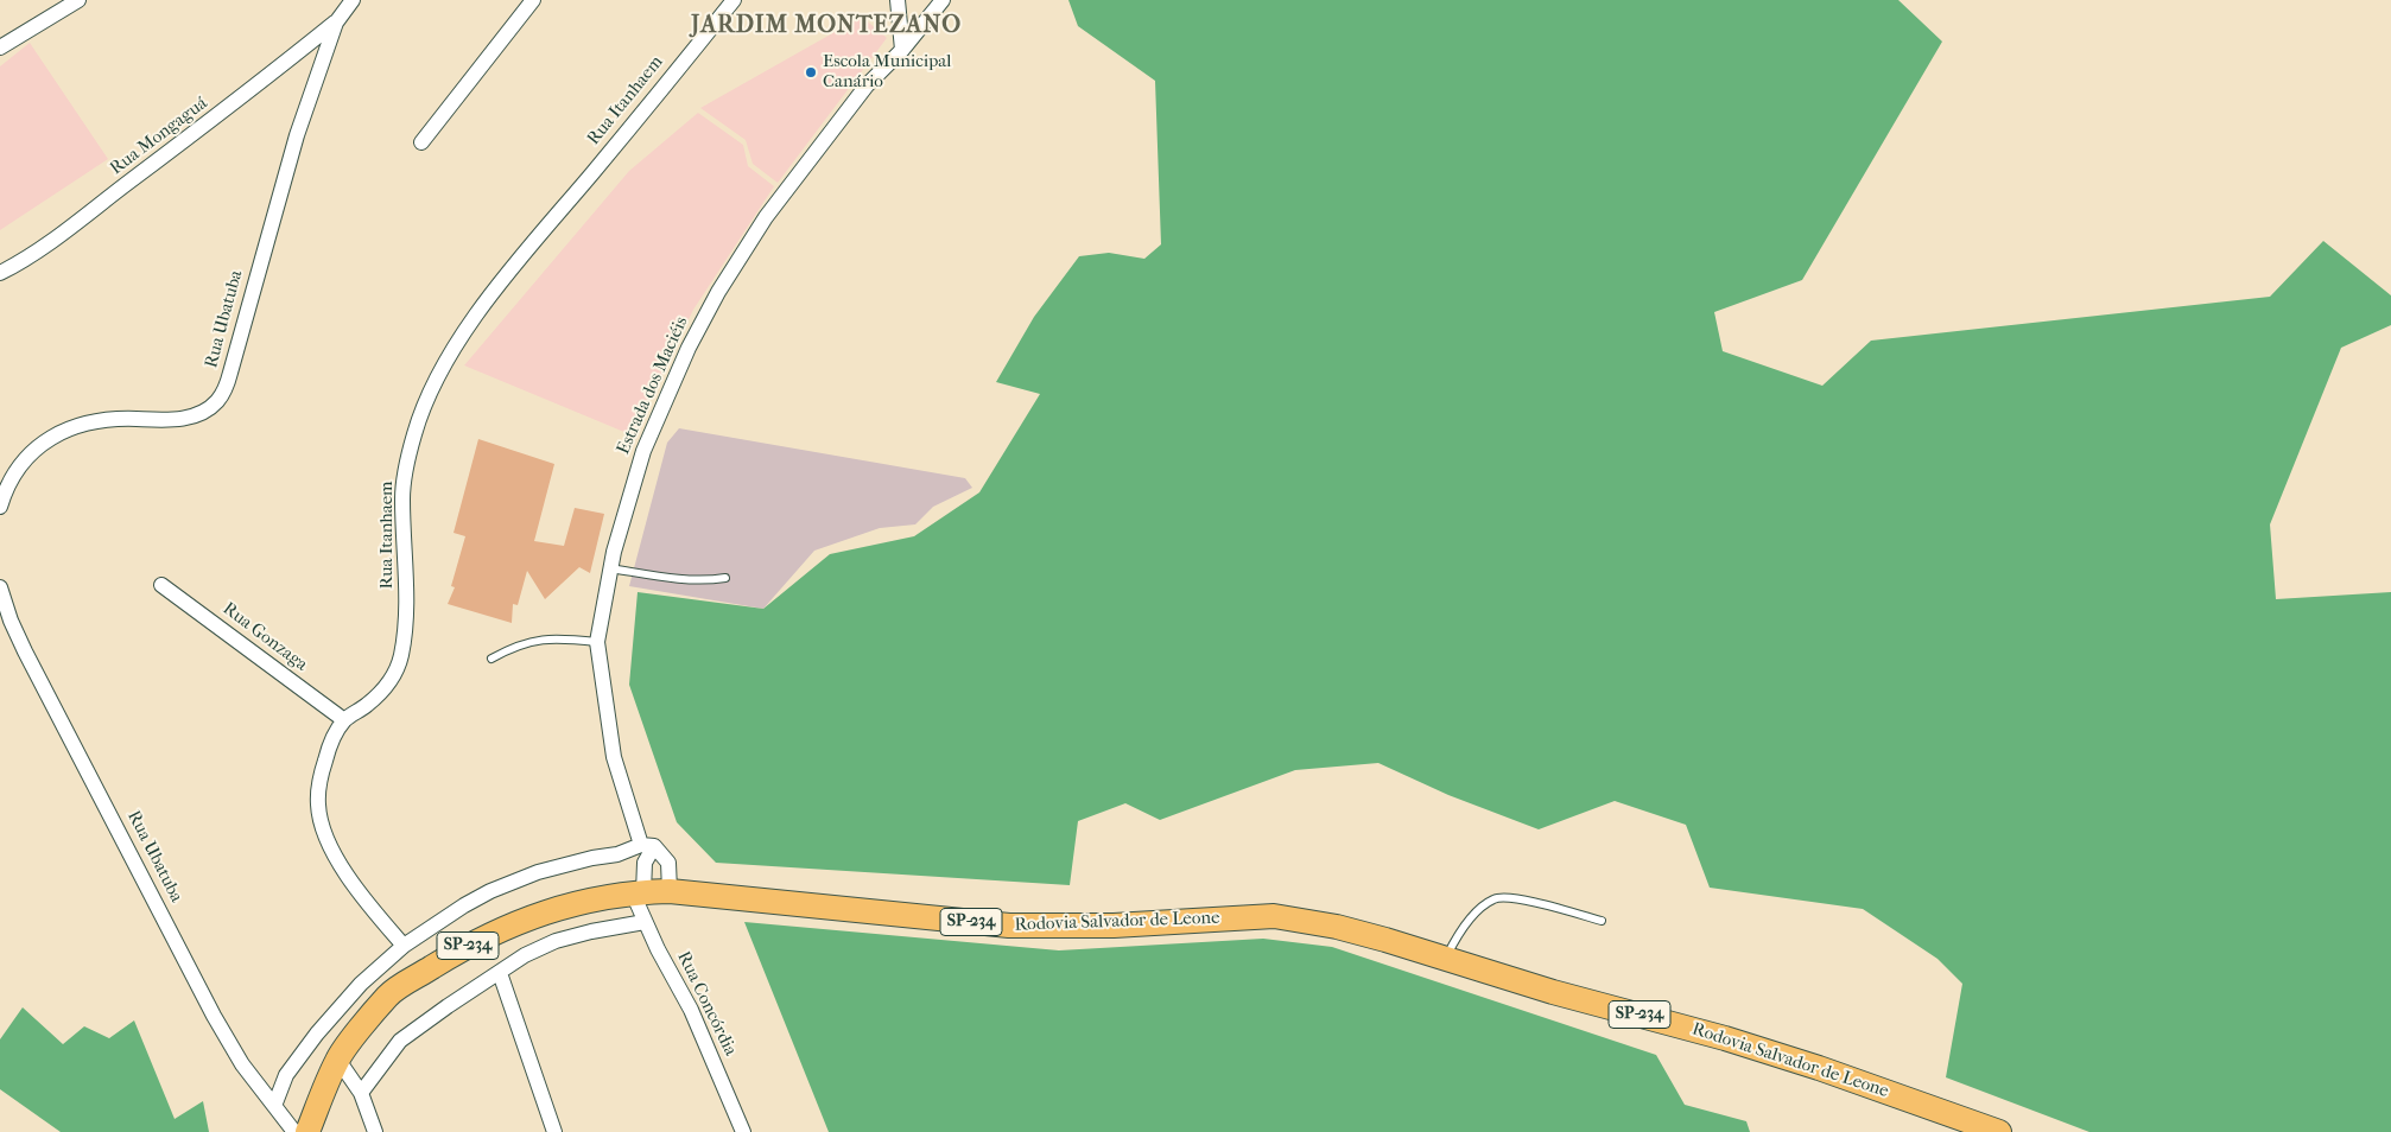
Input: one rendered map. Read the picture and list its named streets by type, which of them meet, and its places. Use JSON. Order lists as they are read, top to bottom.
{
  "streets": {
    "main road": ["SP-234", "Rodovia Salvador de Leone"],
    "street": [
      "Rua Itanhaem",
      "Rua Mongaguá",
      "Rua Ubatuba",
      "Estrada dos Maciéis",
      "Rua Gonzaga",
      "Rua Concórdia"
    ]
  },
  "crossings": [
    ["Rua Itanhaem", "Rua Gonzaga"],
    ["Rua Mongaguá", "Rua Ubatuba"],
    ["Estrada dos Maciéis", "Rodovia Salvador de Leone"],
    ["Rodovia Salvador de Leone", "Rua Concórdia"]
  ],
  "districts": ["JARDIM MONTEZANO"],
  "places": ["Escola Municipal Canário"]
}
